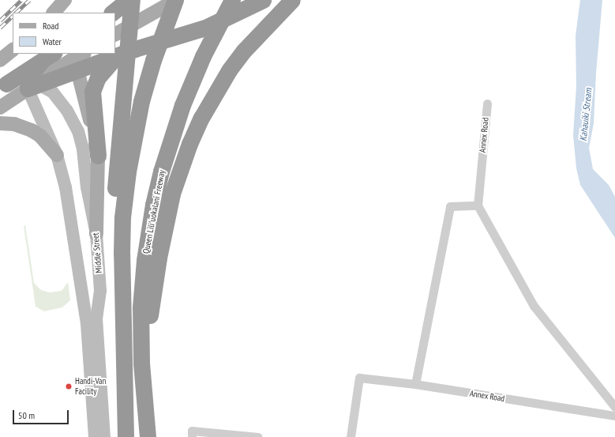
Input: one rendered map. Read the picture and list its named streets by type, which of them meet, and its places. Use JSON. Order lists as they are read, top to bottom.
{
  "streets": {
    "highway": ["Queen Liliʻuokalani Freeway"],
    "main road": ["Middle Street"],
    "street": ["Annex Road"]
  },
  "water": ["Kahauiki Stream"],
  "places": ["Handi-Van Facility"],
  "legend": ["Road", "Water"],
  "scale_bar": "50 m"
}
